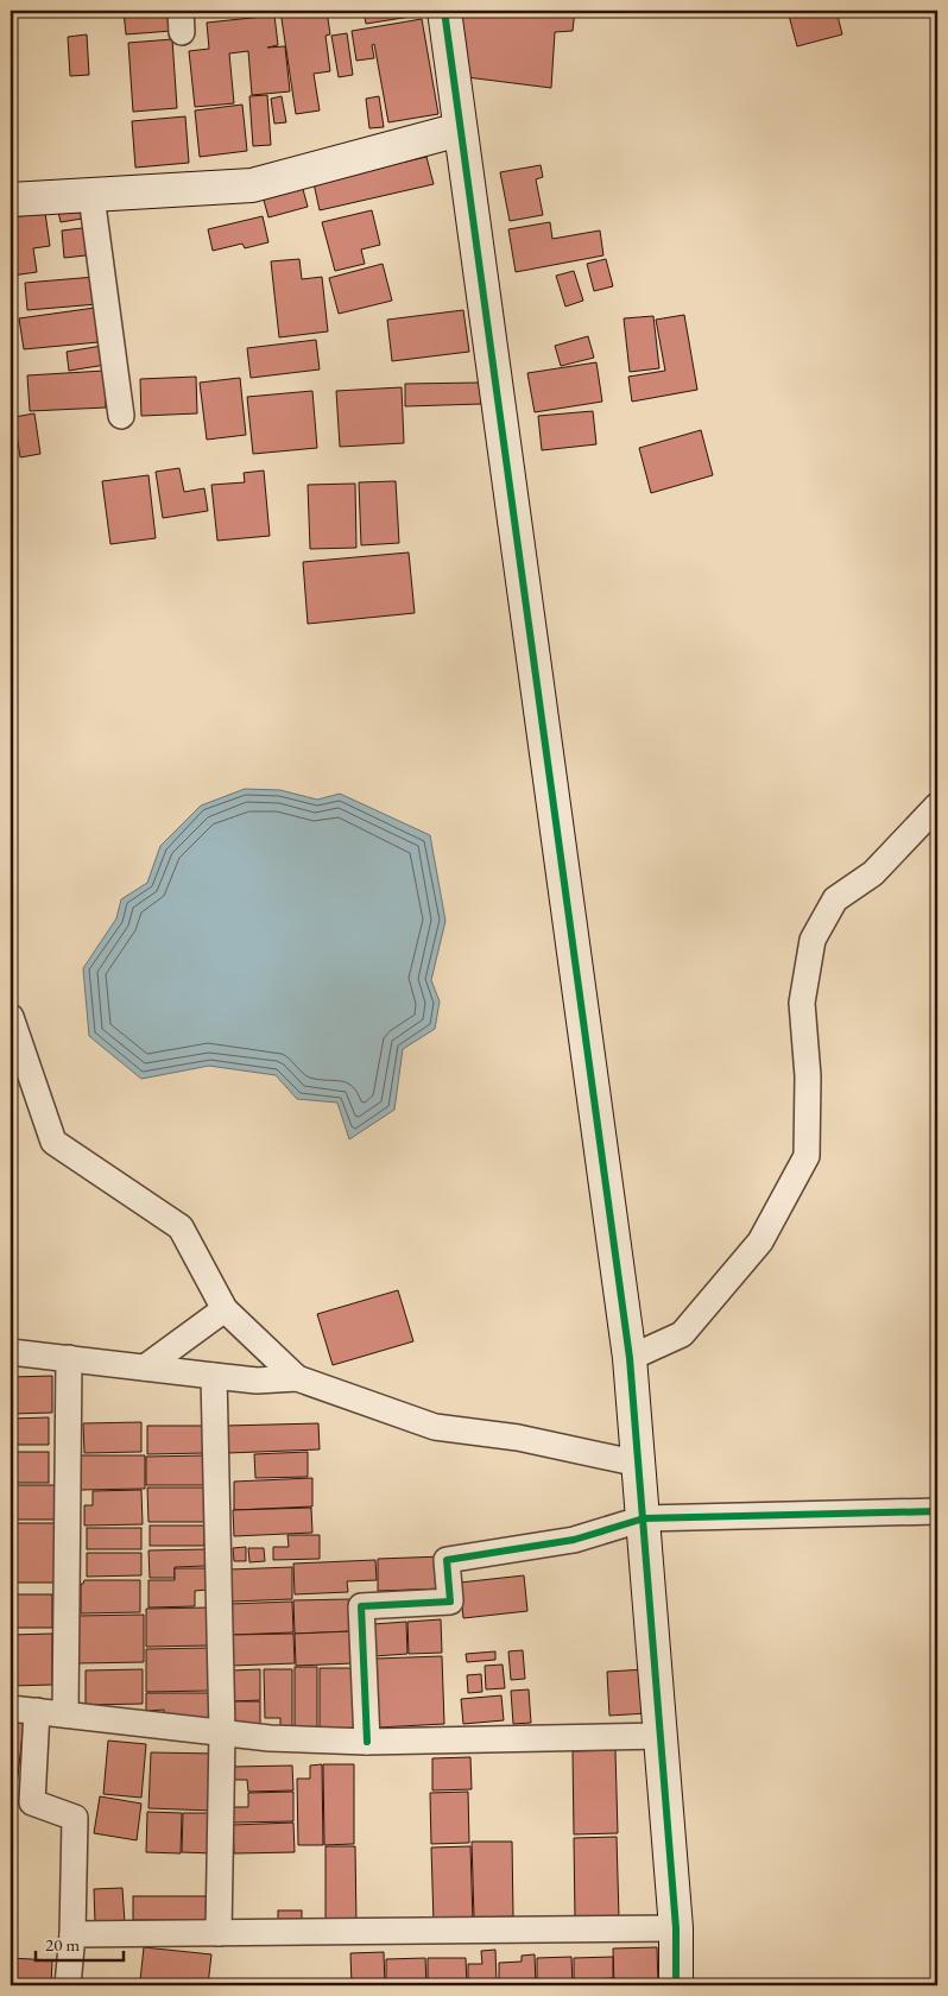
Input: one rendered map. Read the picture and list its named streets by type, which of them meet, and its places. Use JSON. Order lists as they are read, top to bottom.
{
  "scale_bar": "20 m"
}
